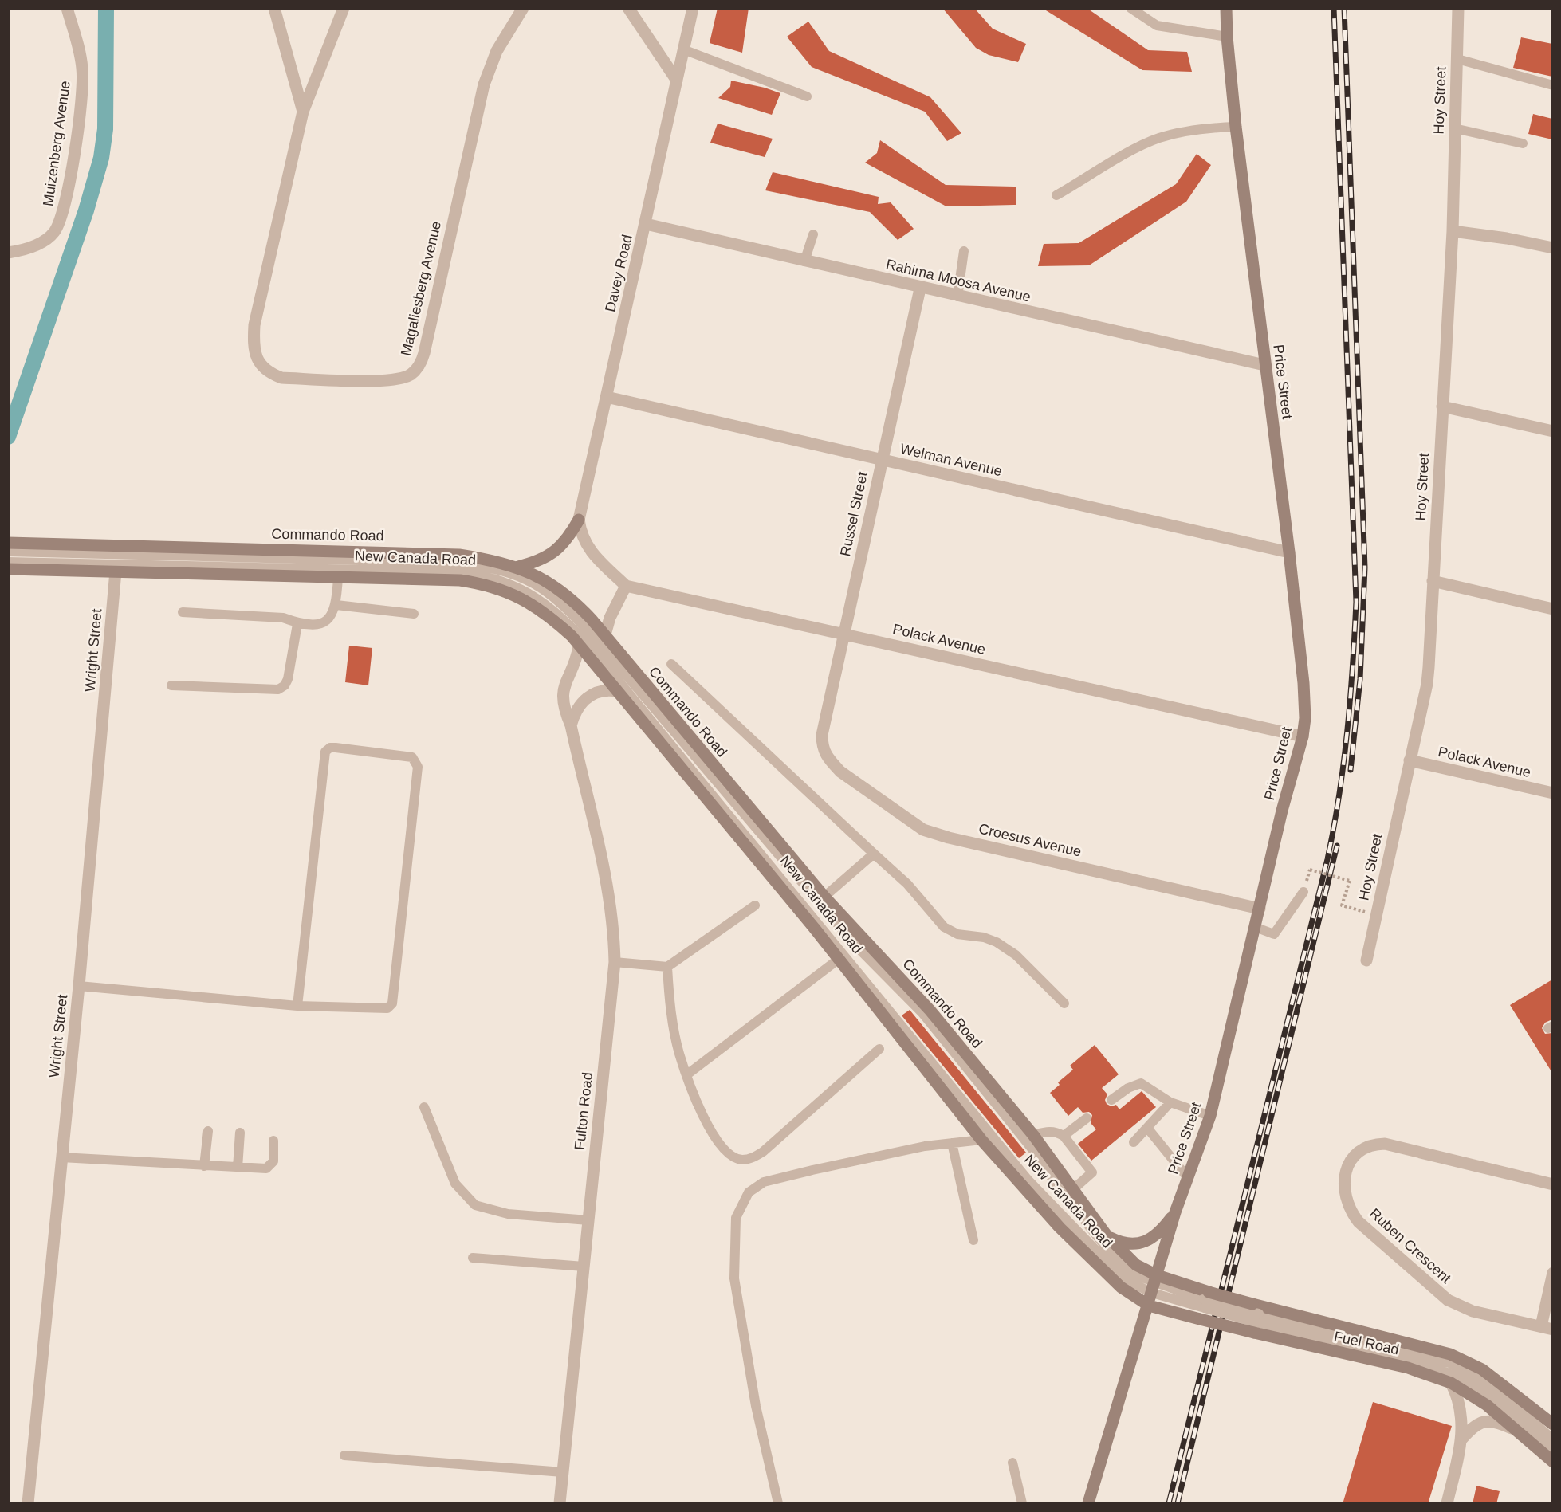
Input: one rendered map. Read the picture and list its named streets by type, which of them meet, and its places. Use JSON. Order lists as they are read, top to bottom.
{
  "streets": {
    "main road": ["Price Street", "Commando Road", "Fuel Road"],
    "street": [
      "Hoy Street",
      "Muizenberg Avenue",
      "Davey Road",
      "Rahima Moosa Avenue",
      "Magaliesberg Avenue",
      "Welman Avenue",
      "Russel Street",
      "Polack Avenue",
      "Wright Street",
      "Croesus Avenue",
      "Fulton Road",
      "Ruben Crescent"
    ],
    "lane": ["New Canada Road"]
  },
  "crossings": [
    ["Hoy Street", "Polack Avenue"],
    ["Davey Road", "Rahima Moosa Avenue"],
    ["Davey Road", "Welman Avenue"],
    ["Davey Road", "Polack Avenue"],
    ["Rahima Moosa Avenue", "Price Street"],
    ["Rahima Moosa Avenue", "Russel Street"],
    ["Price Street", "Welman Avenue"],
    ["Price Street", "Commando Road"],
    ["Price Street", "New Canada Road"],
    ["Price Street", "Polack Avenue"],
    ["Price Street", "Croesus Avenue"],
    ["Price Street", "Fuel Road"],
    ["Welman Avenue", "Russel Street"],
    ["Russel Street", "Polack Avenue"],
    ["Russel Street", "Croesus Avenue"],
    ["Commando Road", "New Canada Road"],
    ["Commando Road", "Fuel Road"],
    ["New Canada Road", "Fuel Road"]
  ]
}
